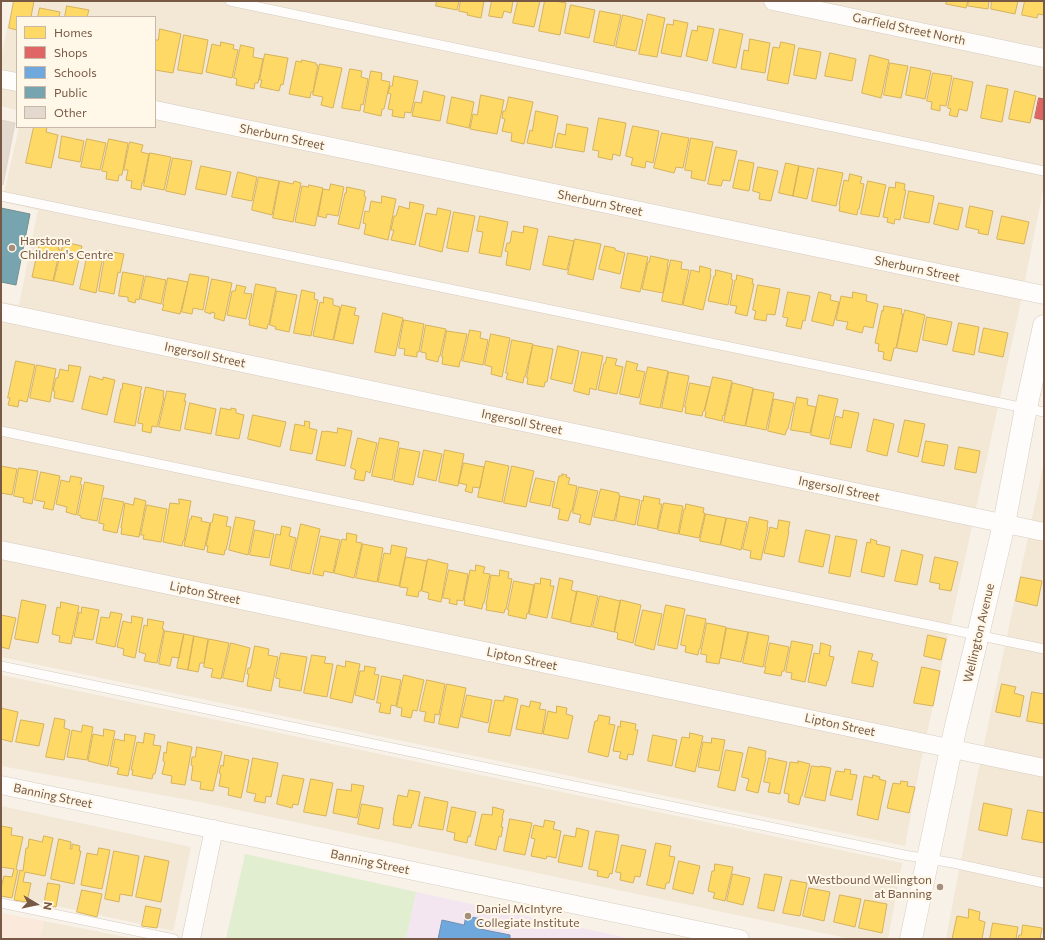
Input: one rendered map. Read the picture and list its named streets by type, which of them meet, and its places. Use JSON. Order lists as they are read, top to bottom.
{
  "streets": {
    "street": [
      "Garfield Street North",
      "Sherburn Street",
      "Ingersoll Street",
      "Lipton Street",
      "Wellington Avenue",
      "Banning Street"
    ]
  },
  "crossings": [
    ["Ingersoll Street", "Wellington Avenue"],
    ["Lipton Street", "Wellington Avenue"]
  ],
  "places": ["Harstone Children's Centre", "Westbound Wellington at Banning", "Daniel McIntyre Collegiate Institute"],
  "legend": [
    "Homes",
    "Shops",
    "Schools",
    "Public",
    "Other"
  ],
  "north": "right"
}
